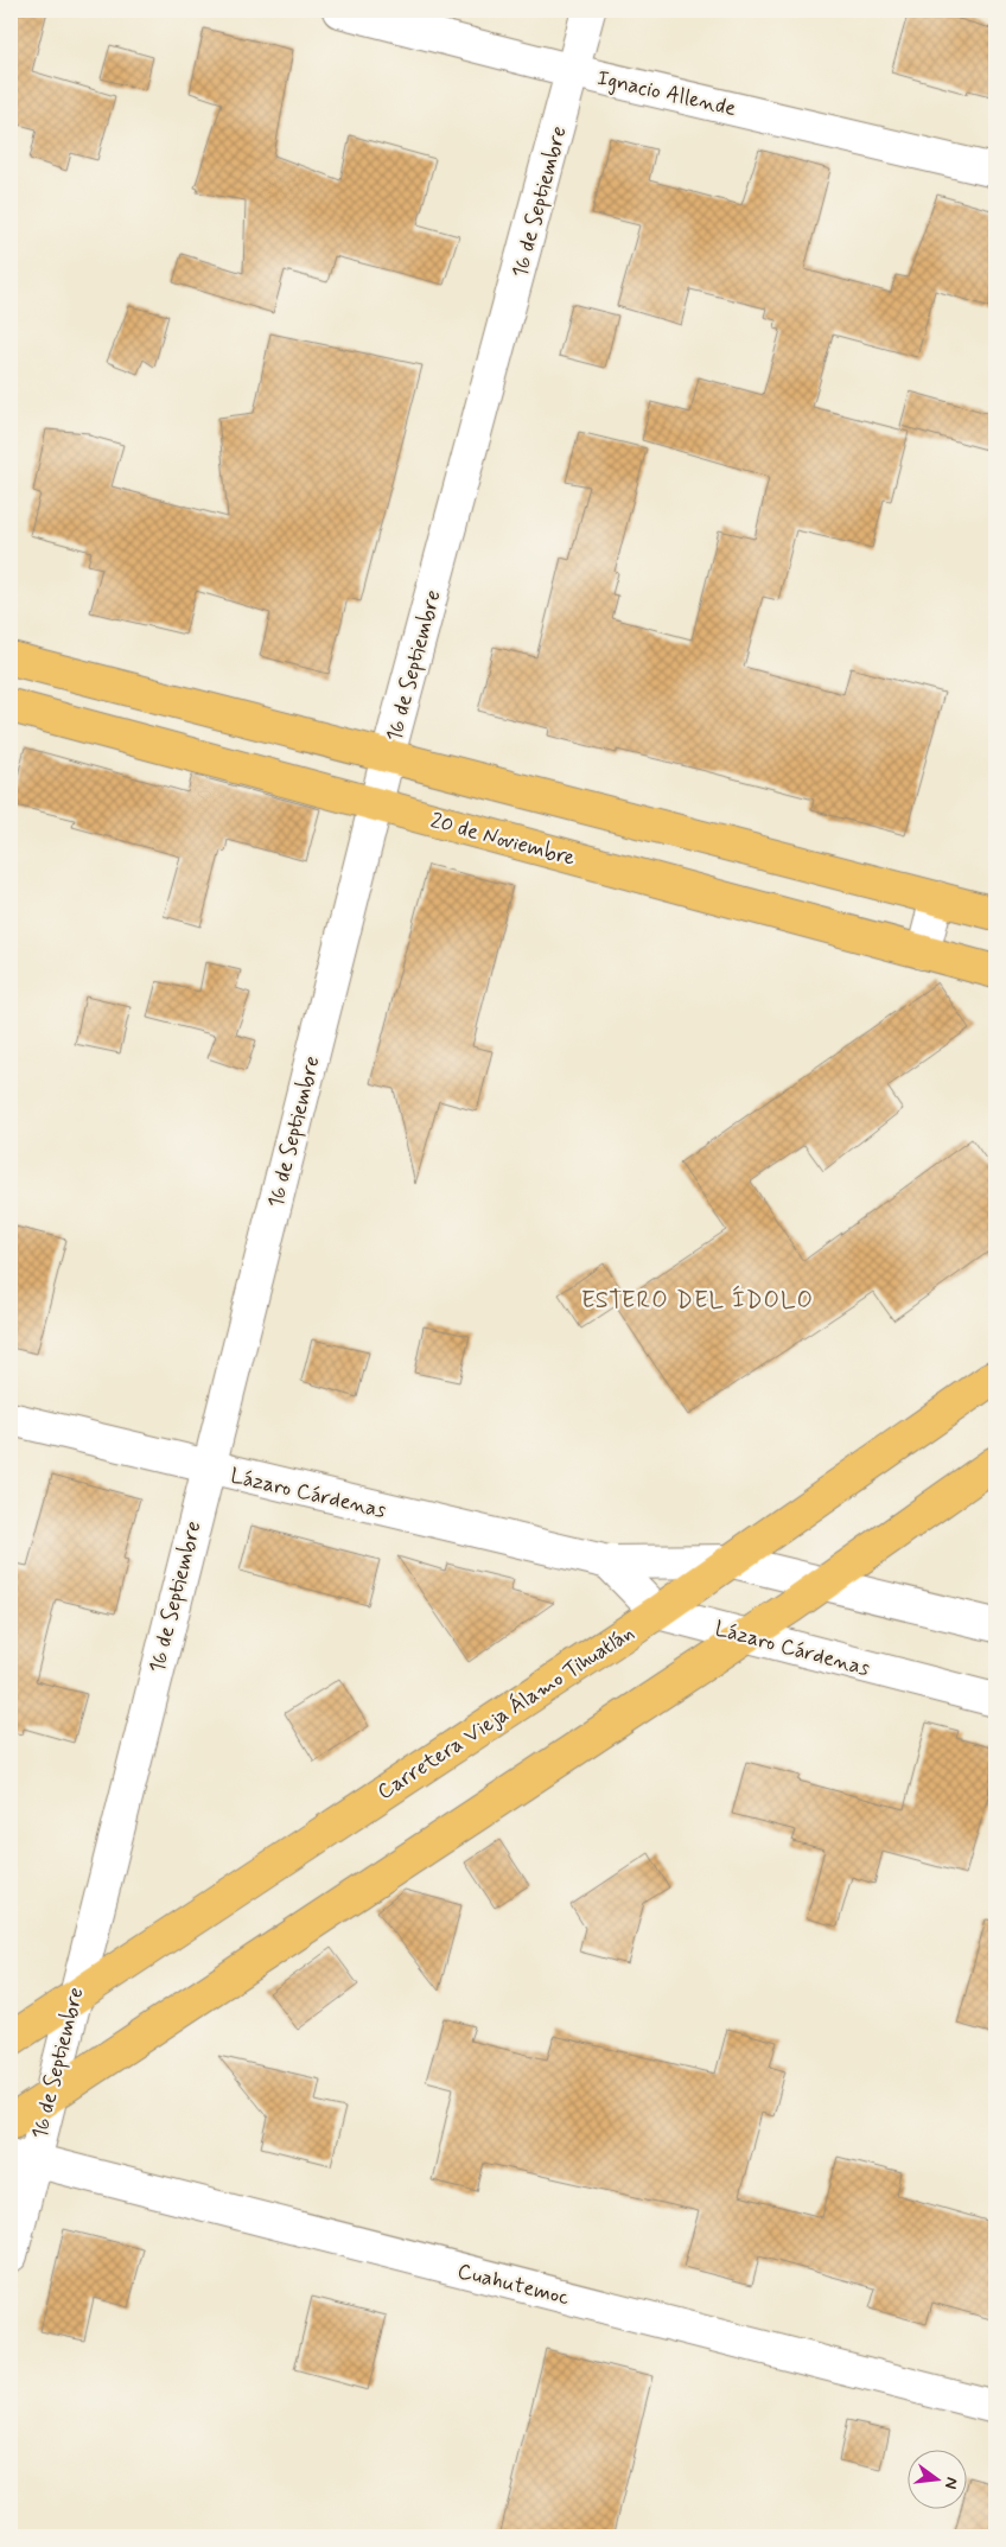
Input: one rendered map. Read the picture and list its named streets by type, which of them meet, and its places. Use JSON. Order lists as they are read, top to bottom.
{
  "streets": {
    "main road": ["20 de Noviembre", "Carretera Vieja Álamo Tihuatlán"],
    "street": [
      "Ignacio Allende",
      "16 de Septiembre",
      "Lázaro Cárdenas",
      "Cuahutemoc"
    ]
  },
  "crossings": [
    ["Ignacio Allende", "16 de Septiembre"],
    ["16 de Septiembre", "20 de Noviembre"],
    ["16 de Septiembre", "Lázaro Cárdenas"],
    ["16 de Septiembre", "Carretera Vieja Álamo Tihuatlán"],
    ["16 de Septiembre", "Cuahutemoc"],
    ["Lázaro Cárdenas", "Carretera Vieja Álamo Tihuatlán"]
  ],
  "districts": ["ESTERO DEL ÍDOLO"],
  "north": "right"
}
